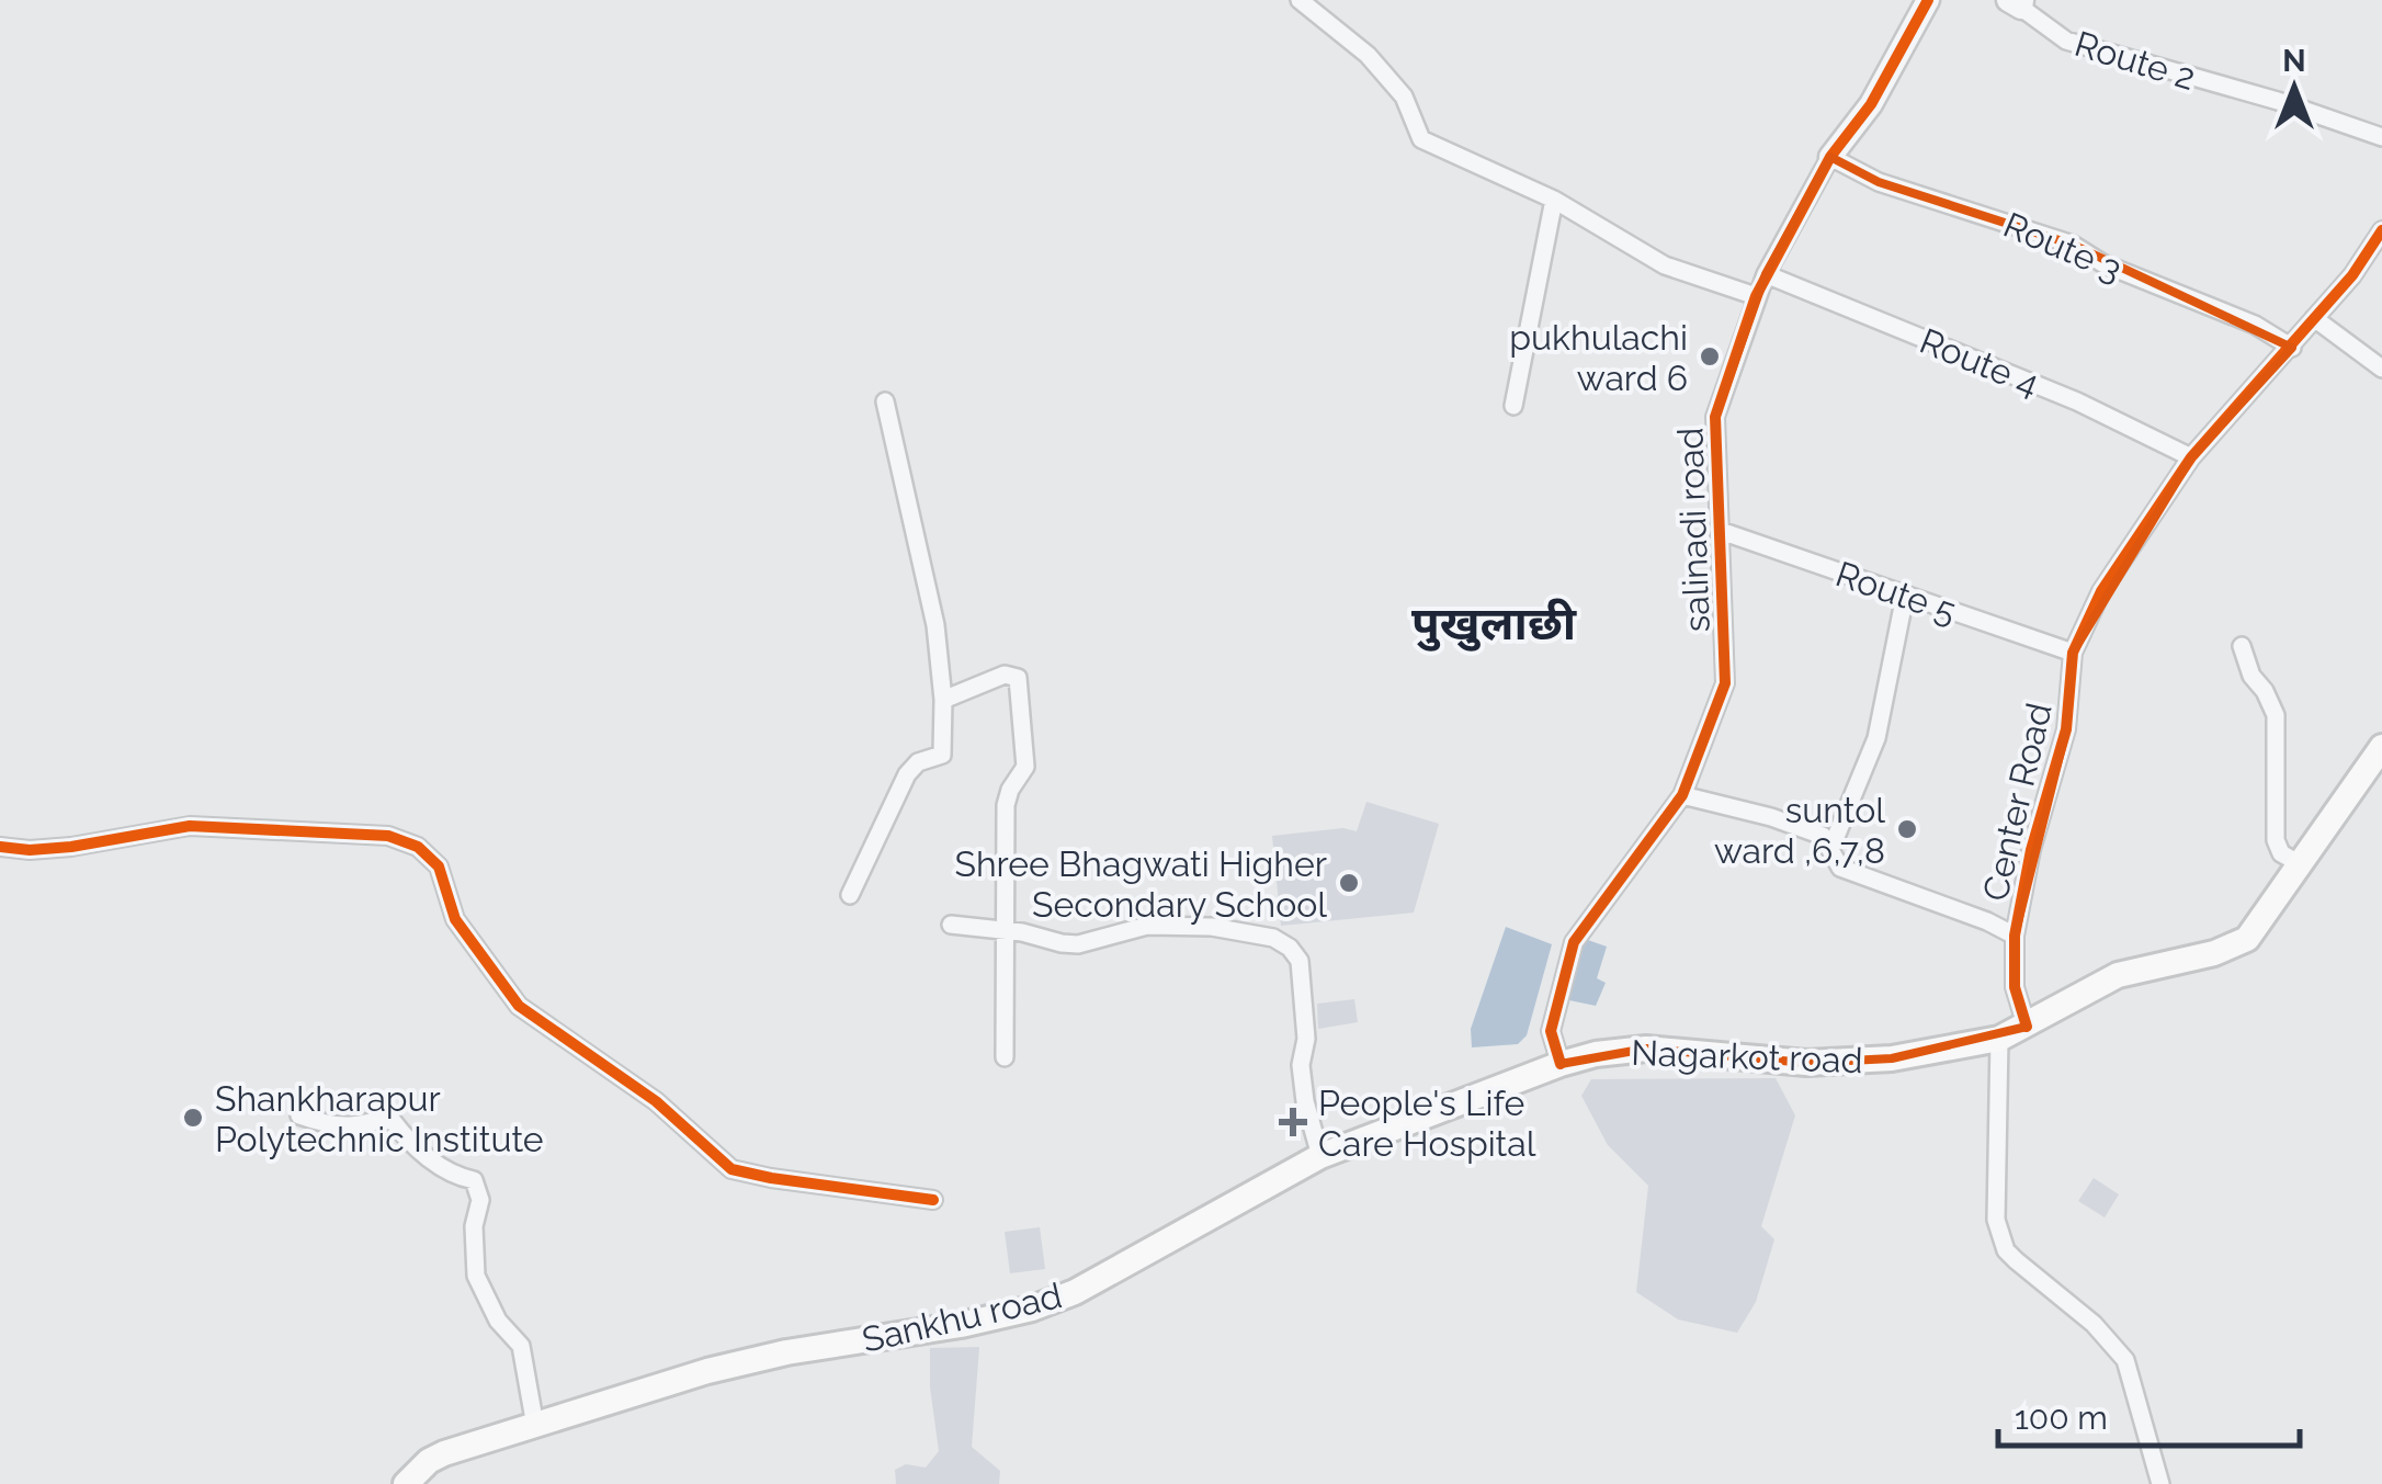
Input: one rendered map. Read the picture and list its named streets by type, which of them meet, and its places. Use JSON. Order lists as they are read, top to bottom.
{
  "streets": {
    "main road": ["Nagarkot road", "Sankhu road"],
    "street": [
      "Route 2",
      "Route 3",
      "Route 4",
      "salinadi road",
      "Route 5",
      "Center Road"
    ]
  },
  "crossings": [
    ["Route 3", "salinadi road"],
    ["Route 3", "Center Road"],
    ["Route 4", "salinadi road"],
    ["Route 4", "Center Road"],
    ["salinadi road", "Route 5"],
    ["salinadi road", "Nagarkot road"],
    ["salinadi road", "Sankhu road"],
    ["Route 5", "Center Road"],
    ["Nagarkot road", "Sankhu road"]
  ],
  "districts": ["पुखुलाछी"],
  "places": {
    "other": [
      "pukhulachi ward 6",
      "suntol ward ,6,7,8",
      "Shree Bhagwati Higher Secondary School",
      "Shankharapur Polytechnic Institute"
    ],
    "health": ["People's Life Care Hospital"]
  },
  "scale_bar": "100 m",
  "north": "top"
}
